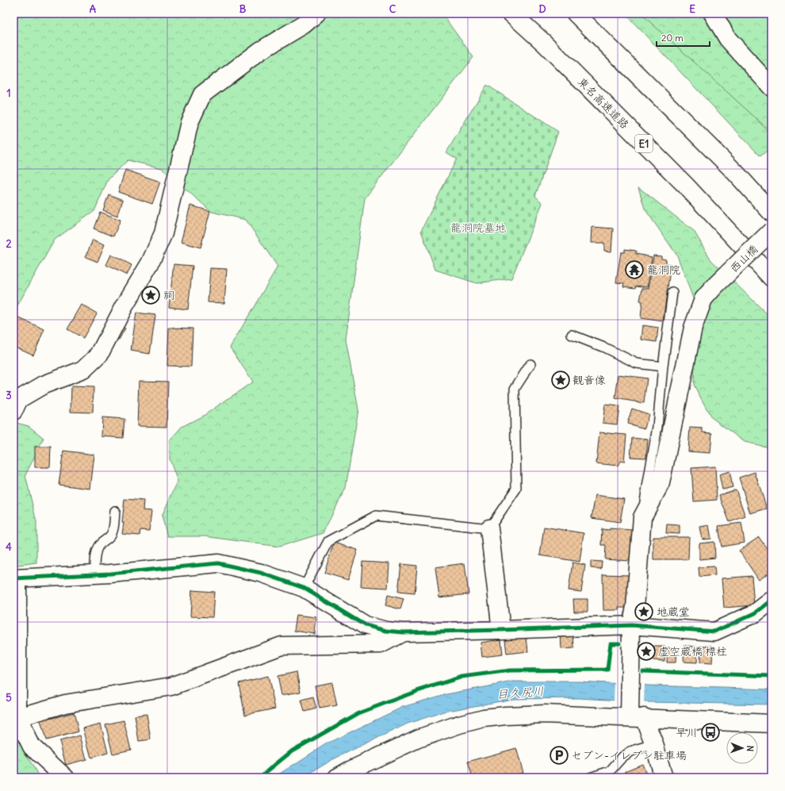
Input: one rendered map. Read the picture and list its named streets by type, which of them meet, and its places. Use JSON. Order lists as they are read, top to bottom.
{
  "streets": {
    "main road": ["東名高速道路", "E1", "西山橋"]
  },
  "water": ["目久尻川"],
  "parks": ["龍洞院墓地"],
  "places": {
    "temple": ["龍洞院"],
    "place": [
      "祠",
      "観音像",
      "地蔵堂",
      "虚空蔵橋 標柱"
    ],
    "bus stop": ["早川"],
    "parking": ["セブン-イレブン駐車場"]
  },
  "scale_bar": "20 m",
  "north": "right",
  "grid": {
    "columns": [
      "A",
      "B",
      "C",
      "D",
      "E"
    ],
    "rows": [
      "1",
      "2",
      "3",
      "4",
      "5"
    ]
  }
}
